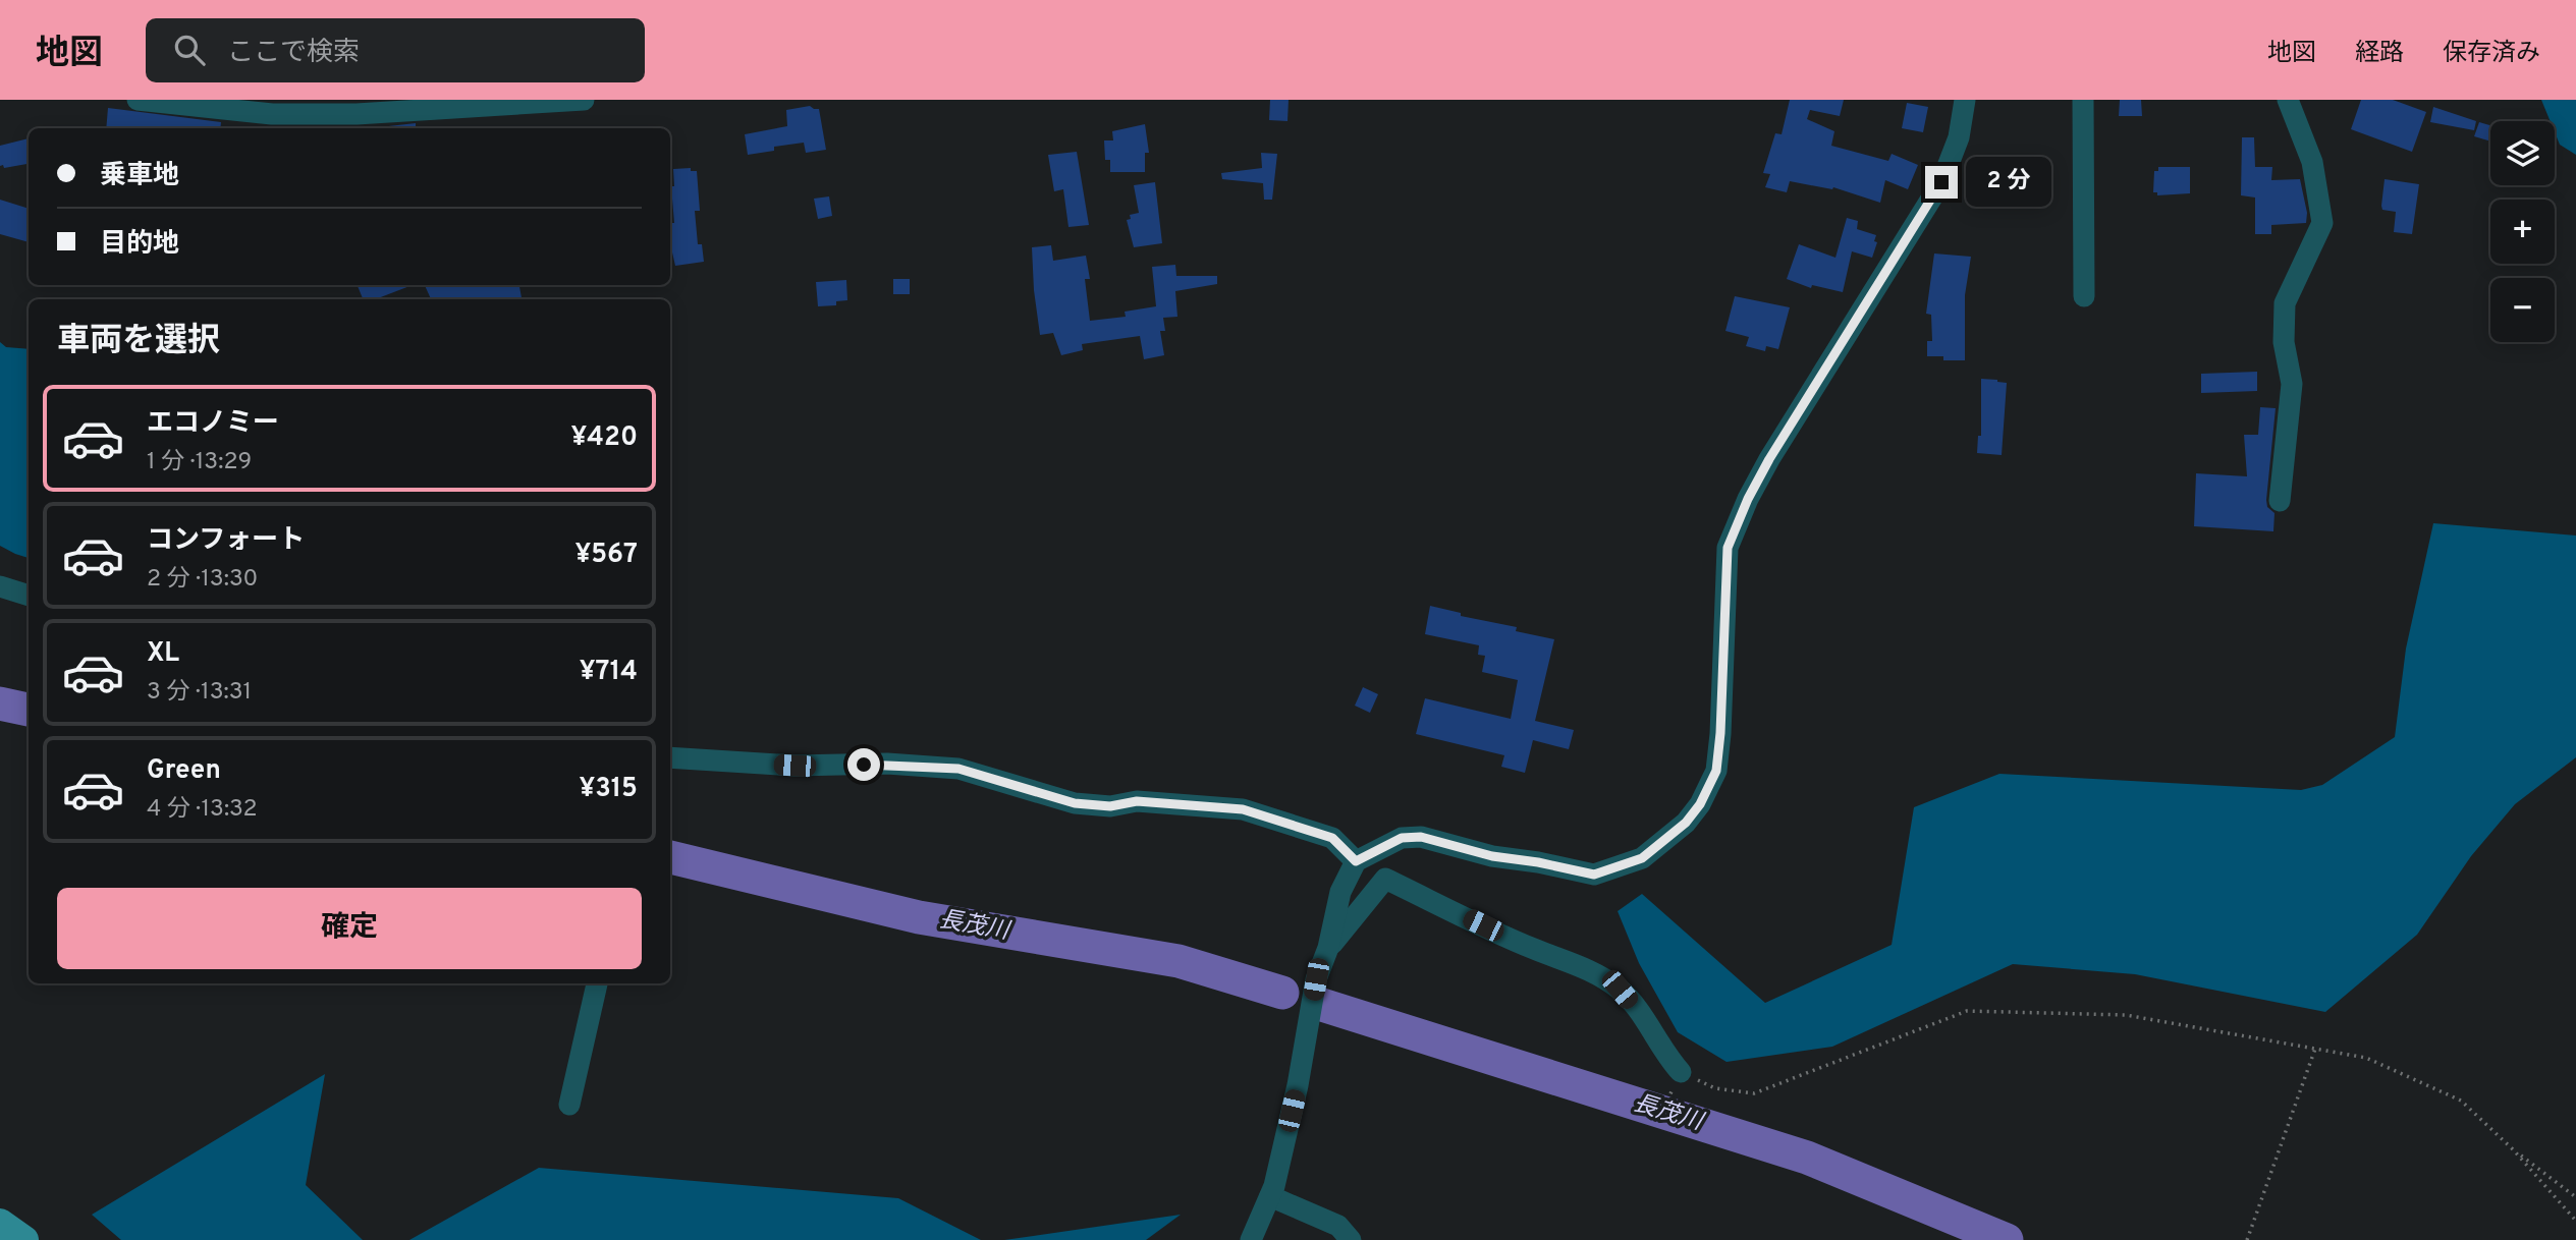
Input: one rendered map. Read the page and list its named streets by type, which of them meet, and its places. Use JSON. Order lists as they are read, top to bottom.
{
  "water": ["長茂川"],
  "page": {
    "header": "地図",
    "search": "ここで検索",
    "nav": ["地図", "経路", "保存済み"],
    "map_buttons": ["+", "−"],
    "banner": ["乗車地", "目的地"],
    "bubble": "2 分",
    "heading": "車両を選択",
    "list": [
      {
        "name": "エコノミー",
        "note": "1 分 · 13:29",
        "value": "¥420"
      },
      {
        "name": "コンフォート",
        "note": "2 分 · 13:30",
        "value": "¥567"
      },
      {
        "name": "XL",
        "note": "3 分 · 13:31",
        "value": "¥714"
      },
      {
        "name": "Green",
        "note": "4 分 · 13:32",
        "value": "¥315"
      }
    ],
    "buttons": "確定"
  }
}
